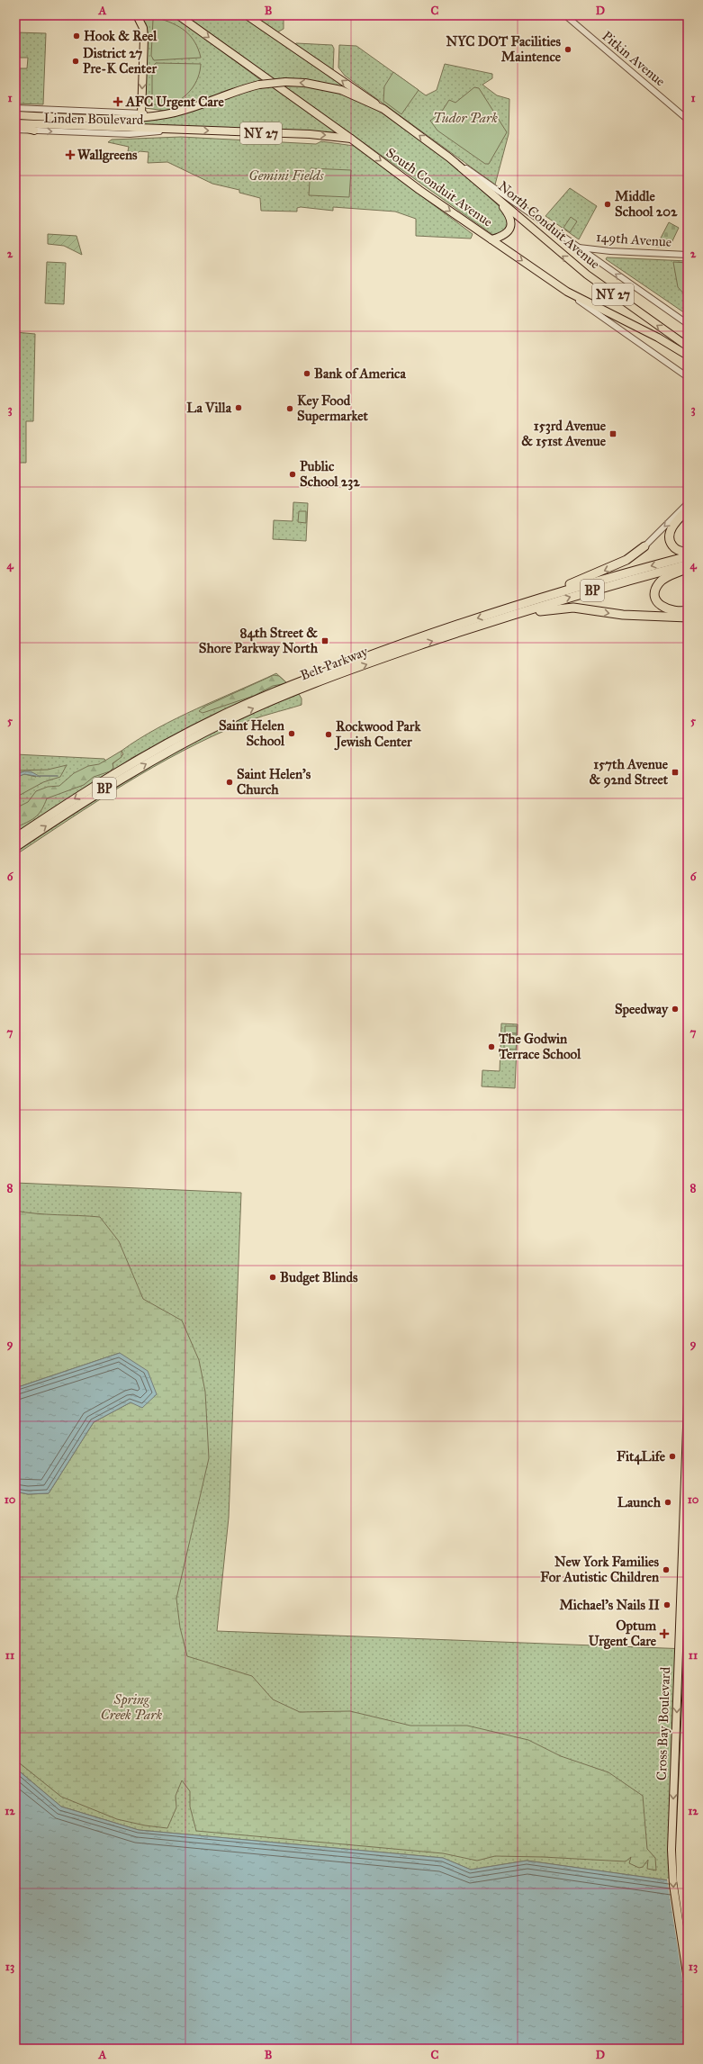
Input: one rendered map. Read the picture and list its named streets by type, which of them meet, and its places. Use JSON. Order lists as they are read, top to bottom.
{
  "streets": {
    "highway": ["BP", "Belt Parkway"],
    "main road": [
      "Linden Boulevard",
      "NY 27",
      "South Conduit Avenue",
      "North Conduit Avenue",
      "Cross Bay Boulevard"
    ],
    "street": ["Pitkin Avenue", "149th Avenue"]
  },
  "crossings": [
    ["Linden Boulevard", "South Conduit Avenue"],
    ["Linden Boulevard", "North Conduit Avenue"],
    ["NY 27", "South Conduit Avenue"],
    ["North Conduit Avenue", "149th Avenue"]
  ],
  "one_way": ["South Conduit Avenue", "North Conduit Avenue"],
  "parks": ["Tudor Park", "Gemini Fields", "Spring Creek Park"],
  "places": {
    "other": [
      "Hook & Reel",
      "NYC DOT Facilities Maintence",
      "District 27 Pre-K Center",
      "Middle School 202",
      "Bank of America",
      "La Villa",
      "Key Food Supermarket",
      "Public School 232",
      "Saint Helen School",
      "Rockwood Park Jewish Center",
      "Saint Helen's Church",
      "Speedway",
      "The Godwin Terrace School",
      "Budget Blinds",
      "Fit4Life",
      "Launch",
      "New York Families For Autistic Children",
      "Michael's Nails II"
    ],
    "health": ["AFC Urgent Care", "Wallgreens", "Optum Urgent Care"],
    "transit": ["153rd Avenue & 151st Avenue", "84th Street & Shore Parkway North", "157th Avenue & 92nd Street"]
  },
  "grid": {
    "columns": [
      "A",
      "B",
      "C",
      "D"
    ],
    "rows": [
      "1",
      "2",
      "3",
      "4",
      "5",
      "6",
      "7",
      "8",
      "9",
      "10",
      "11",
      "12",
      "13"
    ]
  }
}
